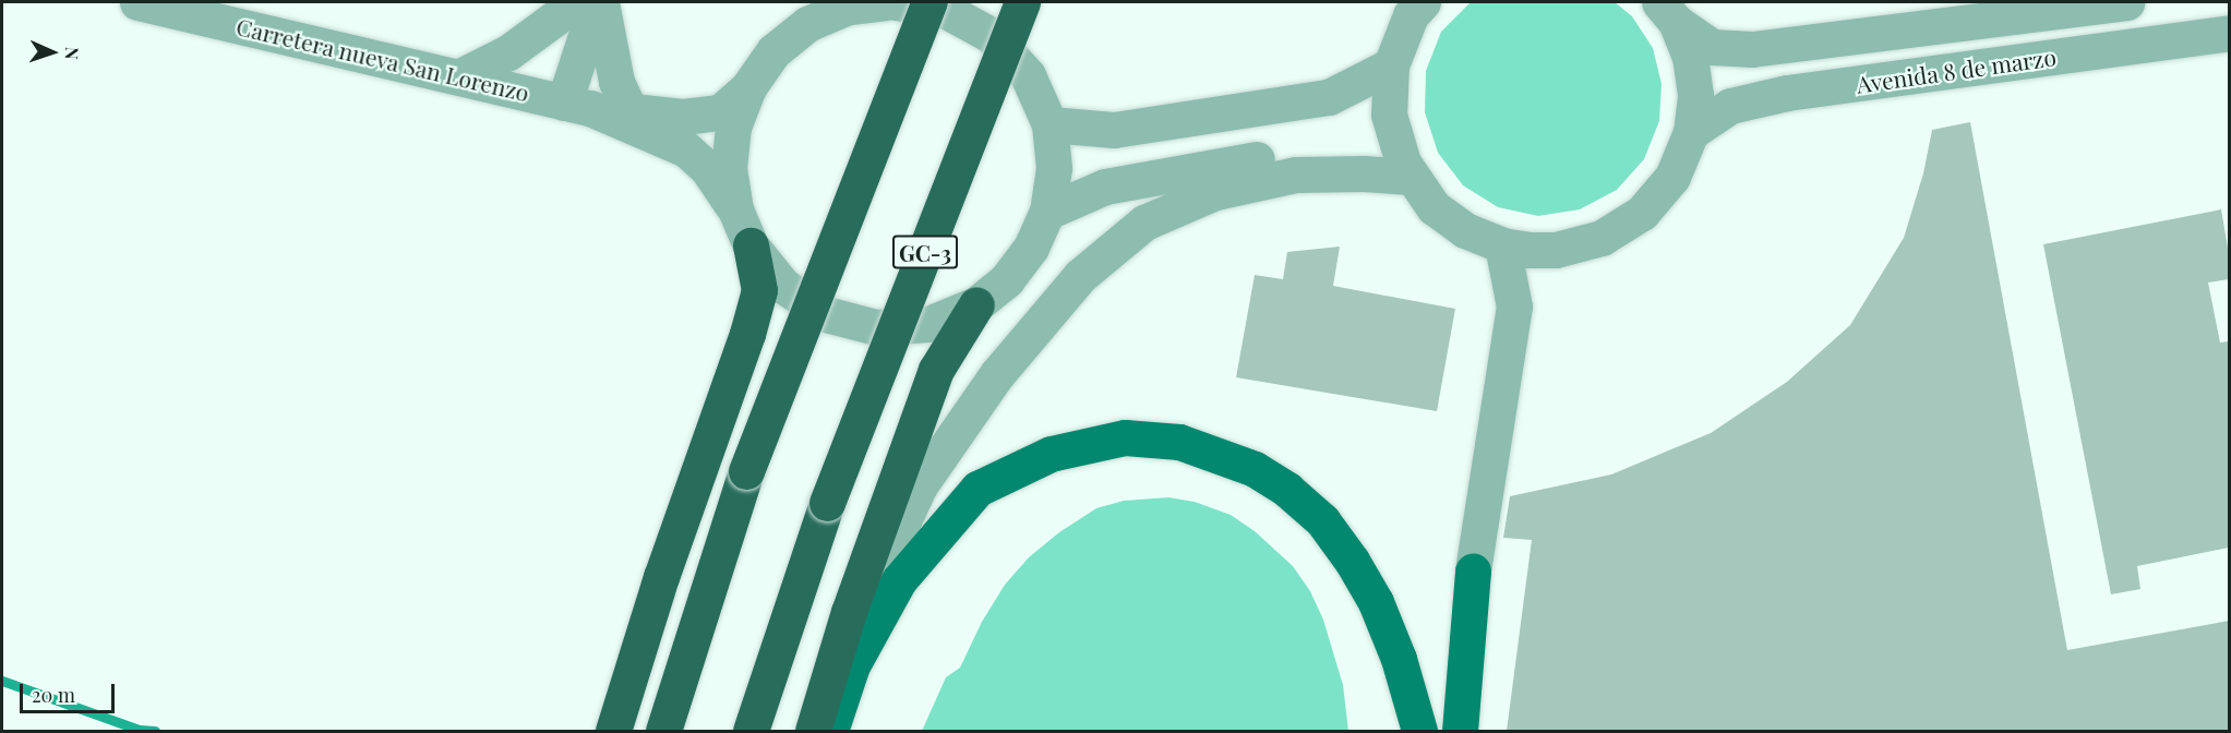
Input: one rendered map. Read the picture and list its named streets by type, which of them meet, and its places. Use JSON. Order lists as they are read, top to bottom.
{
  "streets": {
    "highway": ["GC-3"],
    "street": ["Carretera nueva San Lorenzo", "Avenida 8 de marzo"]
  },
  "scale_bar": "20 m",
  "north": "right"
}
